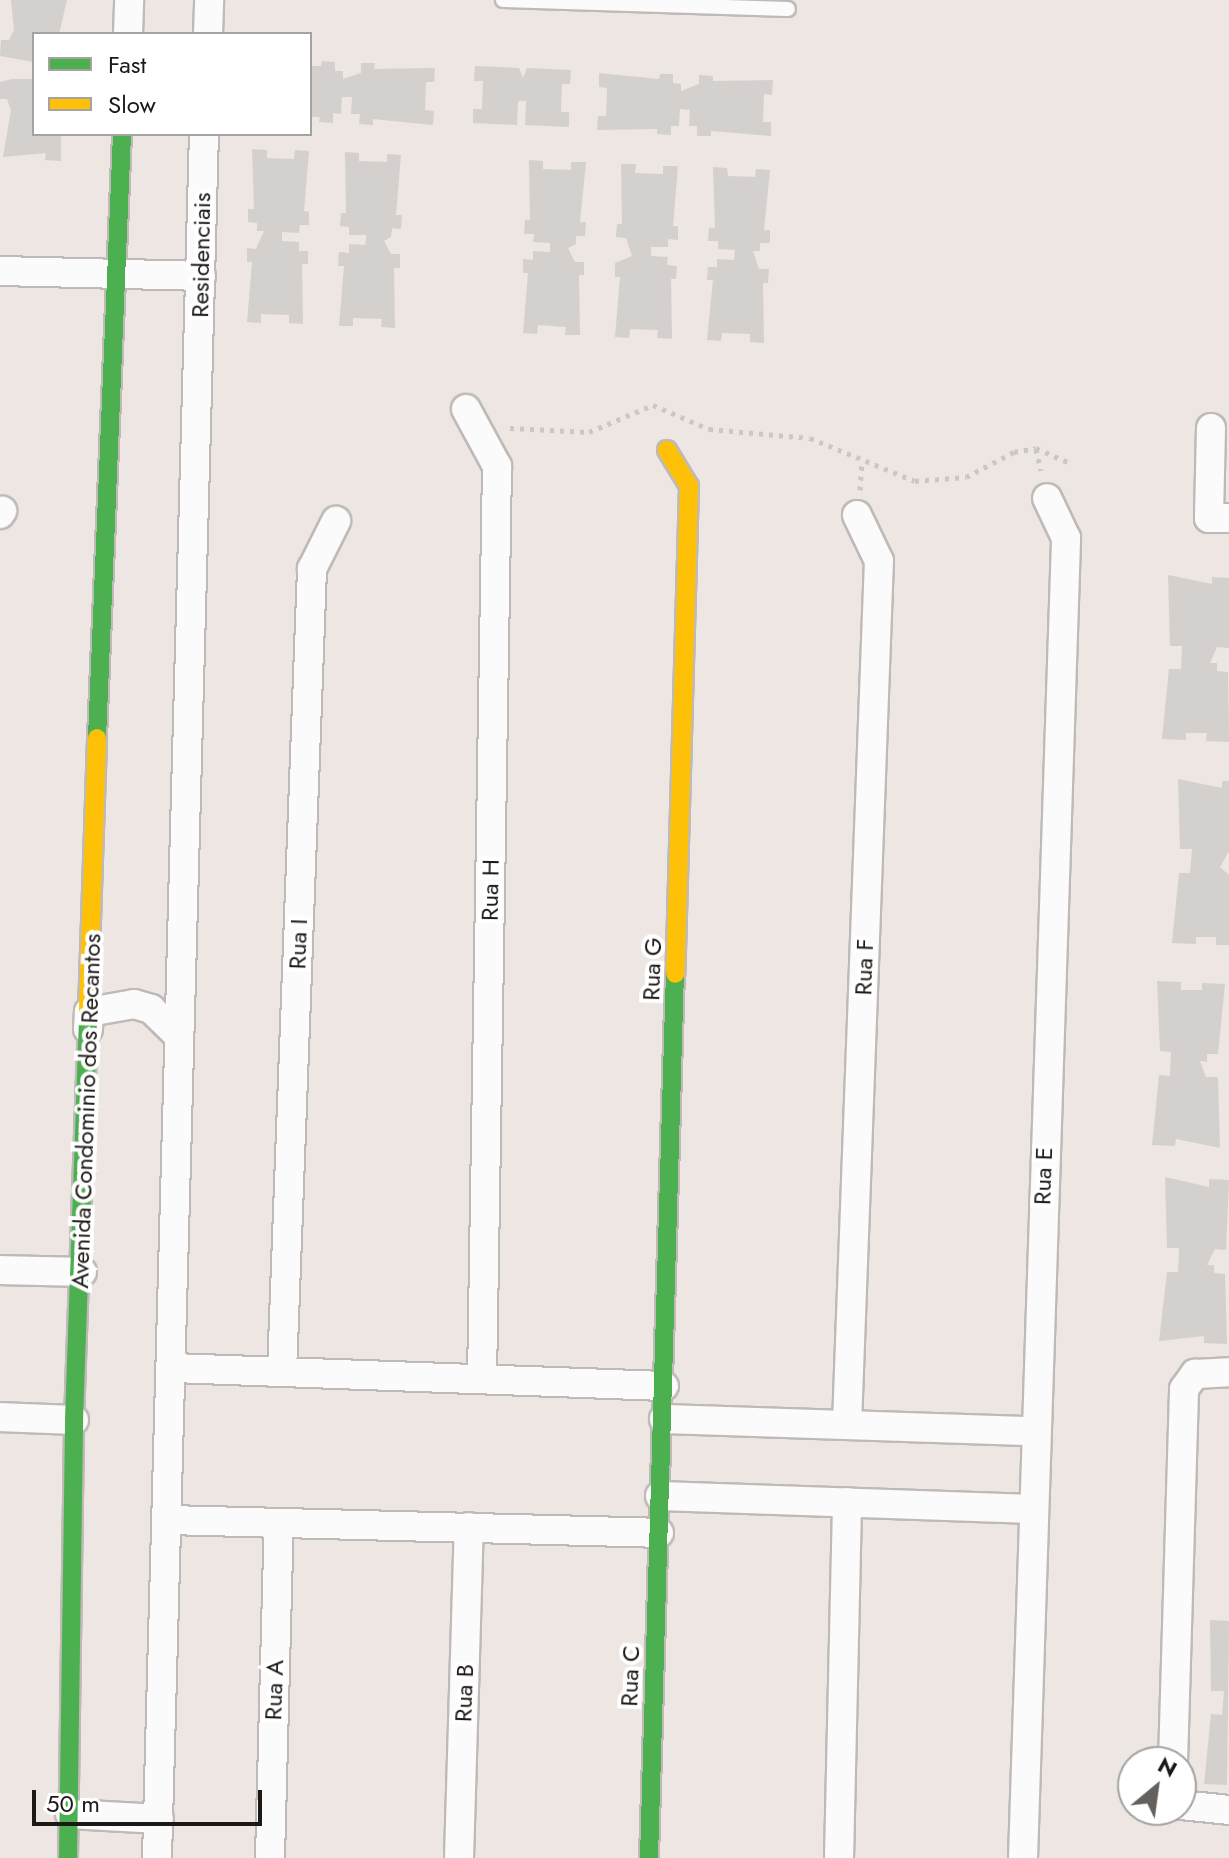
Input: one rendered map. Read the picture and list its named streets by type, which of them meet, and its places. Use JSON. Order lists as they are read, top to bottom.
{
  "streets": {
    "street": [
      "Residenciais",
      "Rua H",
      "Rua I",
      "Rua F",
      "Rua G",
      "Avenida Condominio dos Recantos",
      "Rua E",
      "Rua C",
      "Rua A",
      "Rua B"
    ]
  },
  "crossings": [
    ["Rua G", "Rua C"]
  ],
  "legend": ["Fast", "Slow"],
  "scale_bar": "50 m",
  "north": "top right"
}
